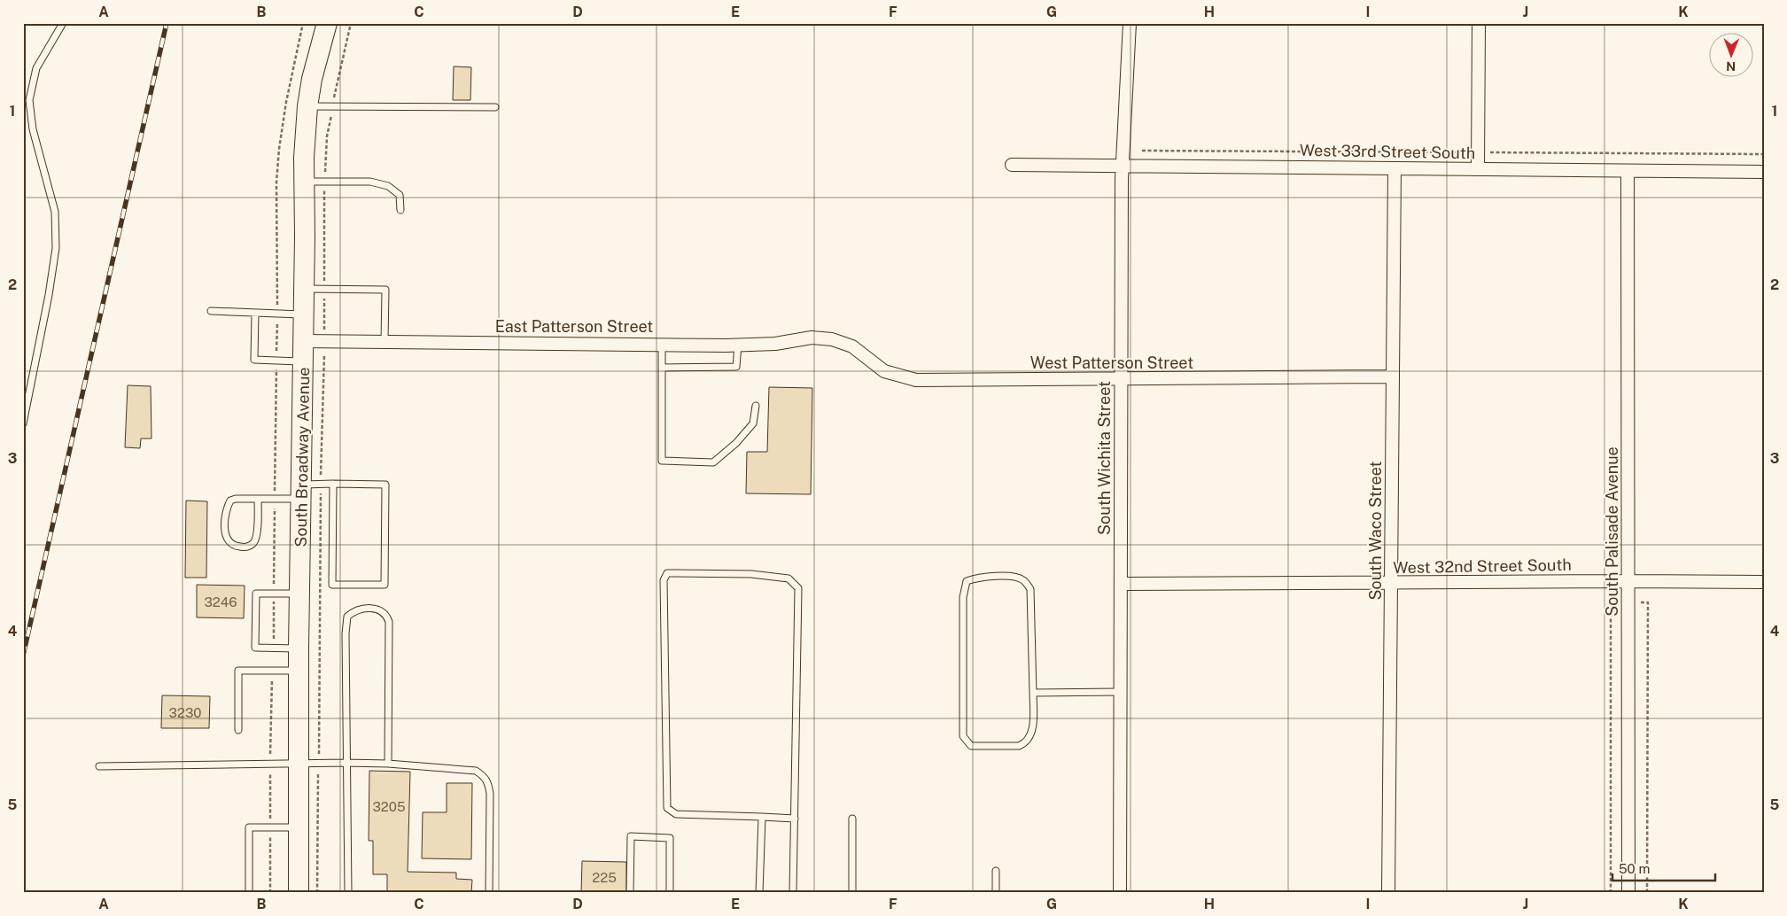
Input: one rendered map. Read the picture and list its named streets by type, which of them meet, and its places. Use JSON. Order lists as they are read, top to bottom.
{
  "streets": {
    "main road": ["South Broadway Avenue"],
    "street": [
      "West 33rd Street South",
      "East Patterson Street",
      "West Patterson Street",
      "South Wichita Street",
      "South Waco Street",
      "South Palisade Avenue",
      "West 32nd Street South"
    ]
  },
  "crossings": [
    ["West 33rd Street South", "South Wichita Street"],
    ["West 33rd Street South", "South Waco Street"],
    ["West 33rd Street South", "South Palisade Avenue"],
    ["East Patterson Street", "West Patterson Street"],
    ["East Patterson Street", "South Broadway Avenue"],
    ["West Patterson Street", "South Wichita Street"],
    ["West Patterson Street", "South Waco Street"],
    ["South Wichita Street", "West 32nd Street South"],
    ["South Waco Street", "West 32nd Street South"],
    ["South Palisade Avenue", "West 32nd Street South"]
  ],
  "house_numbers": [
    "3246",
    "3230",
    "3205",
    "225"
  ],
  "scale_bar": "50 m",
  "north": "bottom",
  "grid": {
    "columns": [
      "A",
      "B",
      "C",
      "D",
      "E",
      "F",
      "G",
      "H",
      "I",
      "J",
      "K"
    ],
    "rows": [
      "1",
      "2",
      "3",
      "4",
      "5"
    ]
  }
}
